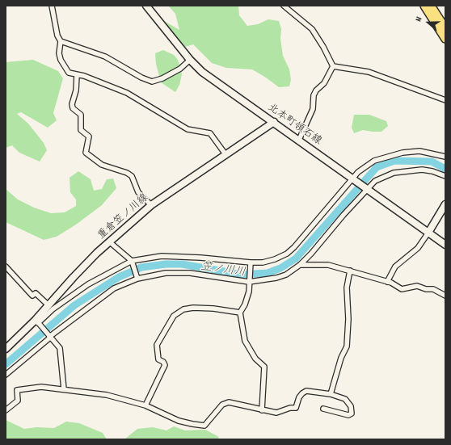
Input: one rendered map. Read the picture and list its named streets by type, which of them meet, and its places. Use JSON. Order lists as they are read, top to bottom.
{
  "streets": {
    "main road": ["北本町領石線", "重倉笠ノ川線"]
  },
  "crossings": [
    ["北本町領石線", "重倉笠ノ川線"]
  ],
  "water": ["笠ノ川川"],
  "north": "left"
}
